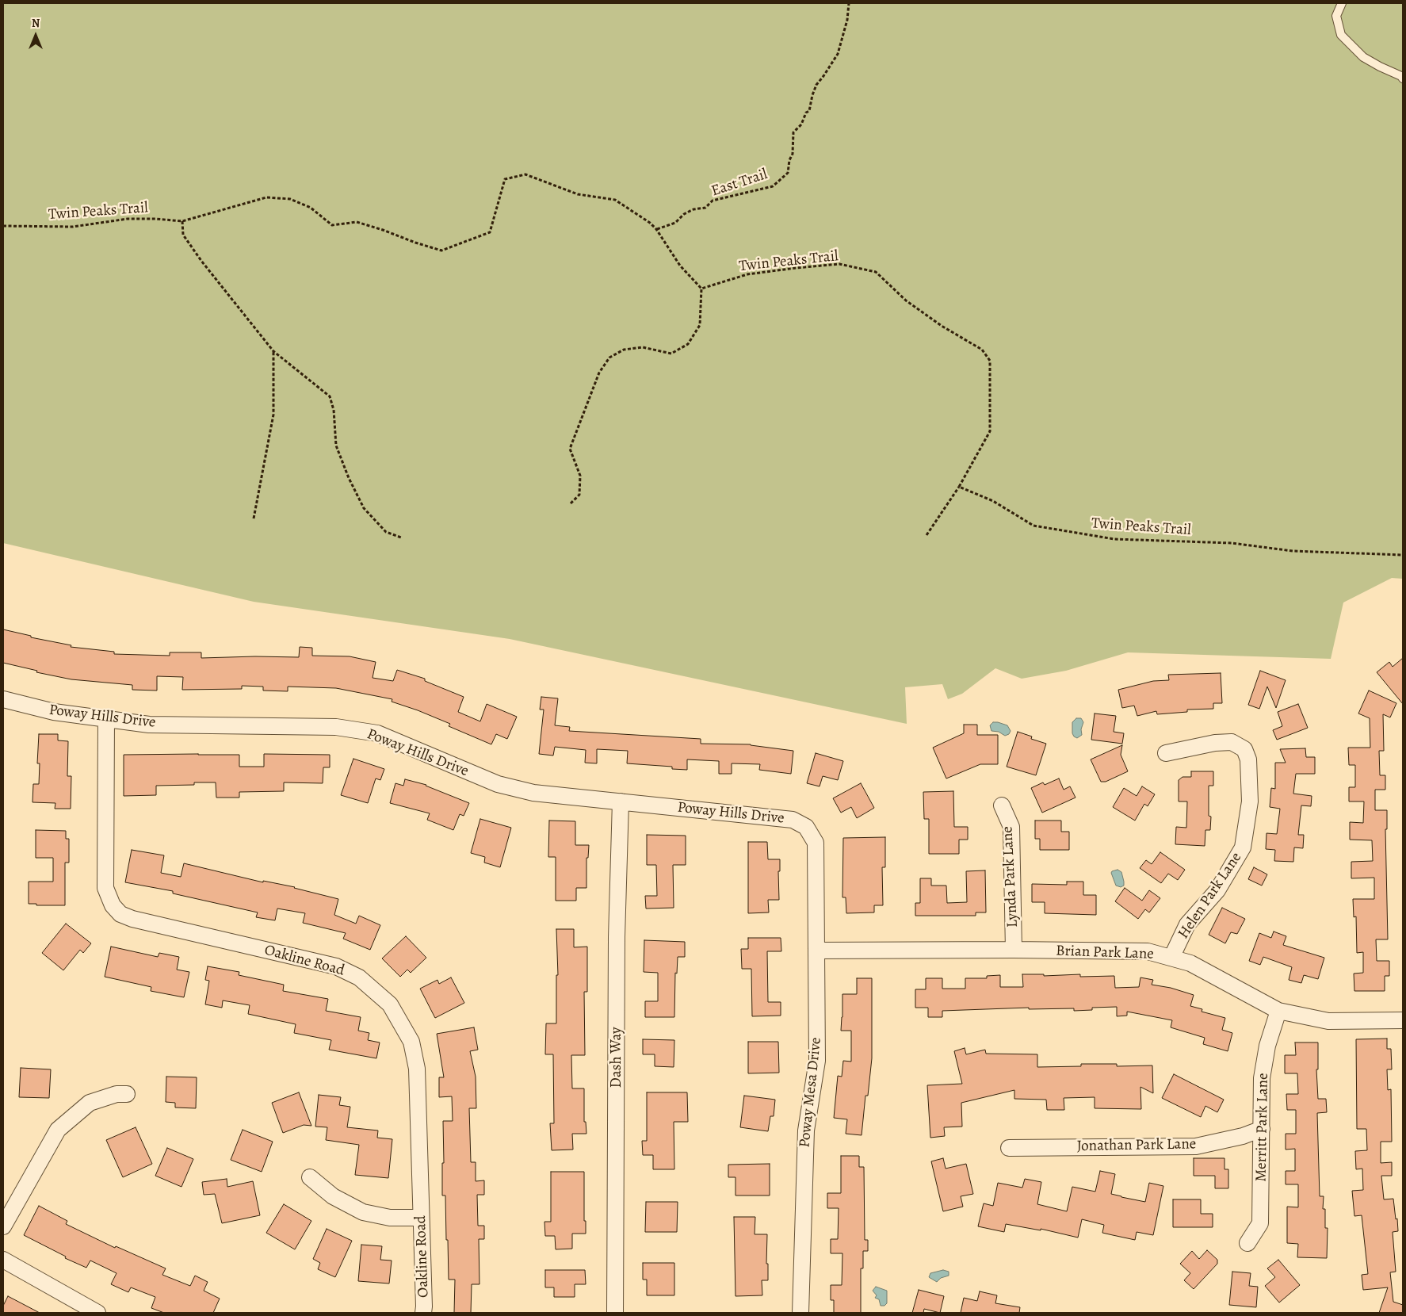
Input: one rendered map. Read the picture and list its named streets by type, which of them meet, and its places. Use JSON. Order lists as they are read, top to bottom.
{
  "streets": {
    "street": [
      "Poway Hills Drive",
      "Lynda Park Lane",
      "Helen Park Lane",
      "Brian Park Lane",
      "Oakline Road",
      "Dash Way",
      "Poway Mesa Drive",
      "Merritt Park Lane",
      "Jonathan Park Lane"
    ],
    "path": ["East Trail", "Twin Peaks Trail"]
  },
  "crossings": [
    ["East Trail", "Twin Peaks Trail"],
    ["Poway Hills Drive", "Oakline Road"],
    ["Poway Hills Drive", "Dash Way"],
    ["Poway Hills Drive", "Poway Mesa Drive"],
    ["Lynda Park Lane", "Brian Park Lane"],
    ["Helen Park Lane", "Brian Park Lane"],
    ["Brian Park Lane", "Poway Mesa Drive"],
    ["Brian Park Lane", "Merritt Park Lane"],
    ["Merritt Park Lane", "Jonathan Park Lane"]
  ],
  "north": "top"
}
